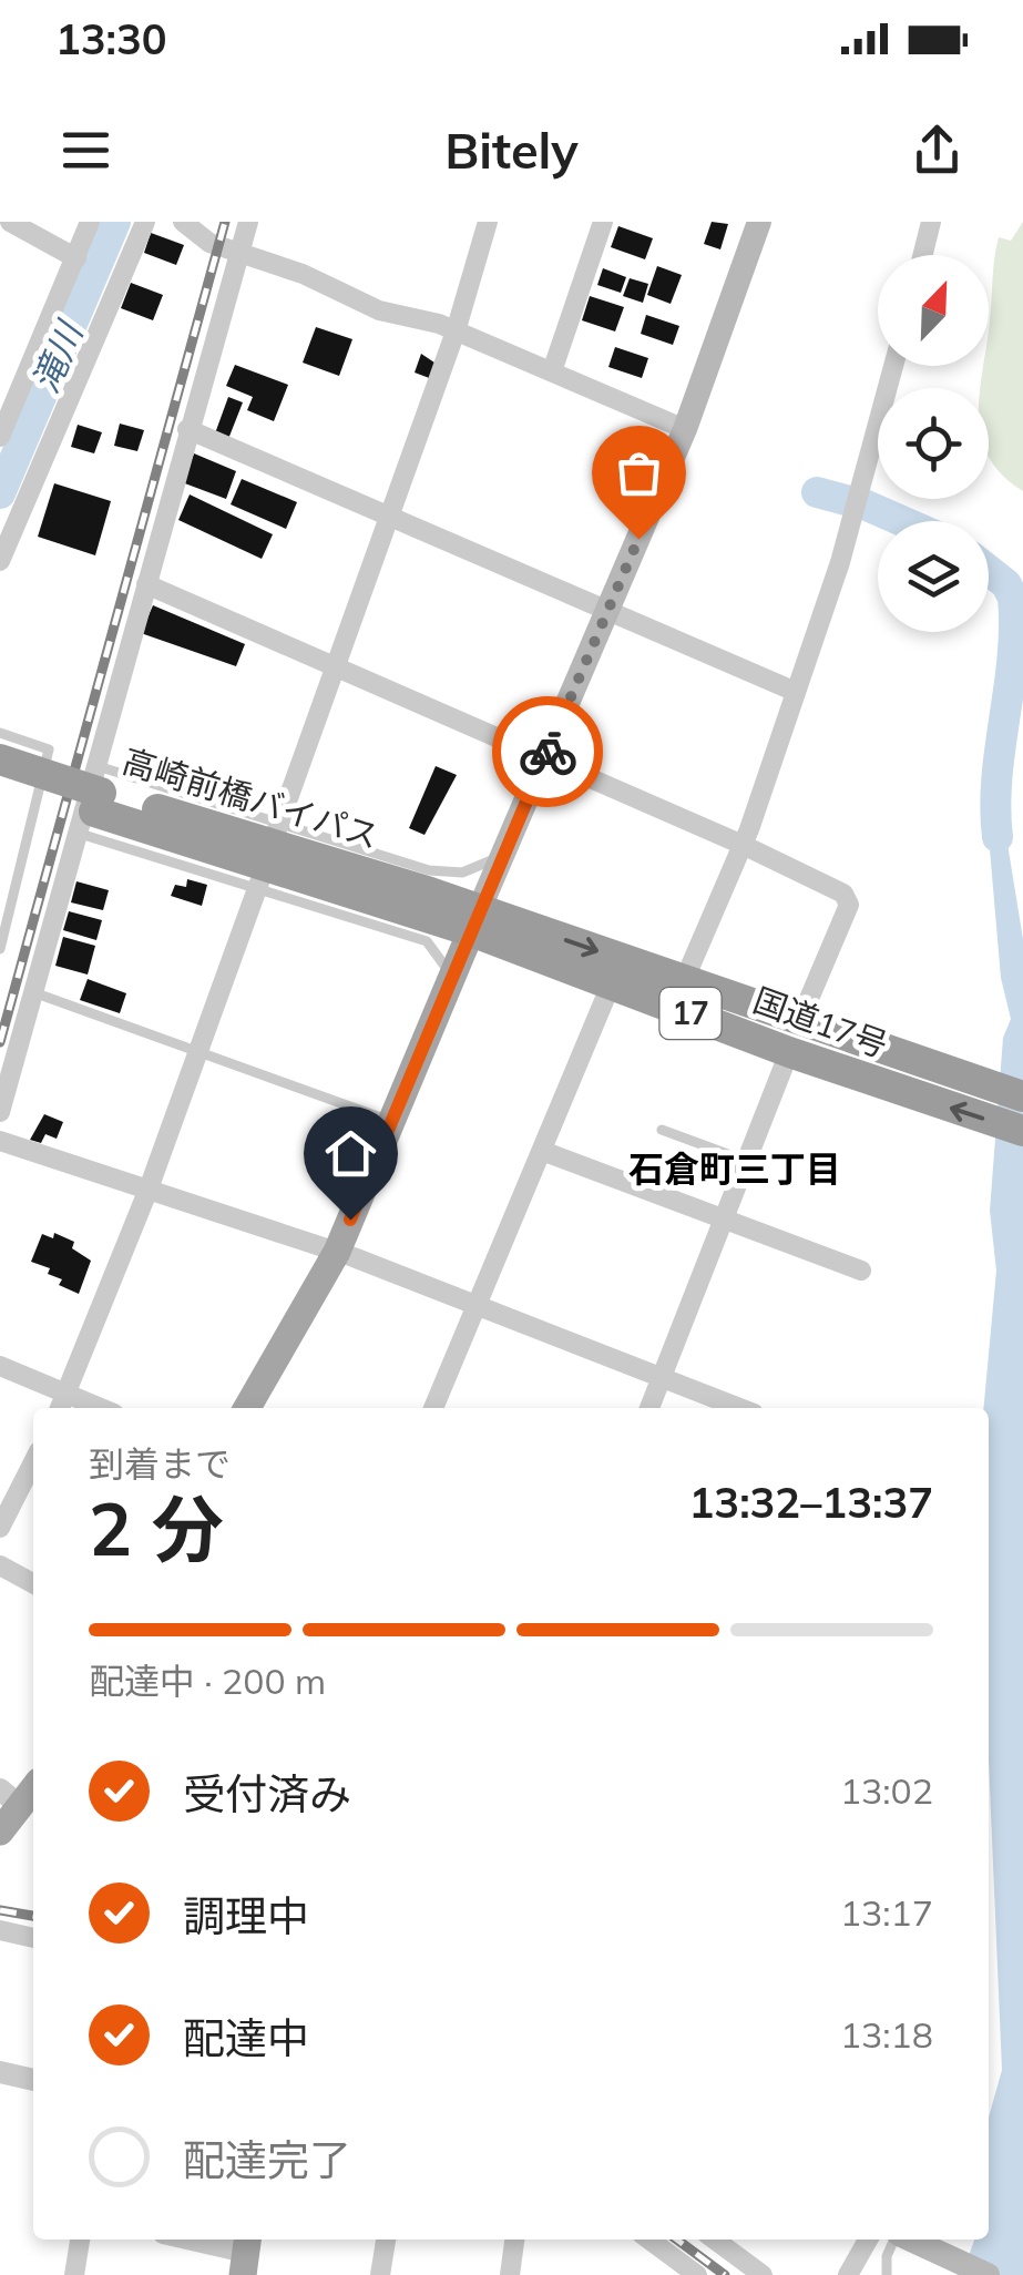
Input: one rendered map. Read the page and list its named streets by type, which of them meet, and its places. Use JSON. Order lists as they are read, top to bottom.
{
  "streets": {
    "highway": ["高崎前橋バイパス", "17", "国道17号"]
  },
  "crossings": [
    ["高崎前橋バイパス", "国道17号"]
  ],
  "districts": ["石倉町三丁目"],
  "water": ["滝川"],
  "north": "top right",
  "page": {
    "status": "13:30",
    "header": "Bitely",
    "heading": ["2 分", "到着まで", "13:32–13:37"],
    "bar": "配達中 · 200 m",
    "list": [
      ["受付済み", "13:02"],
      ["調理中", "13:17"],
      ["配達中", "13:18"],
      "配達完了"
    ]
  }
}
